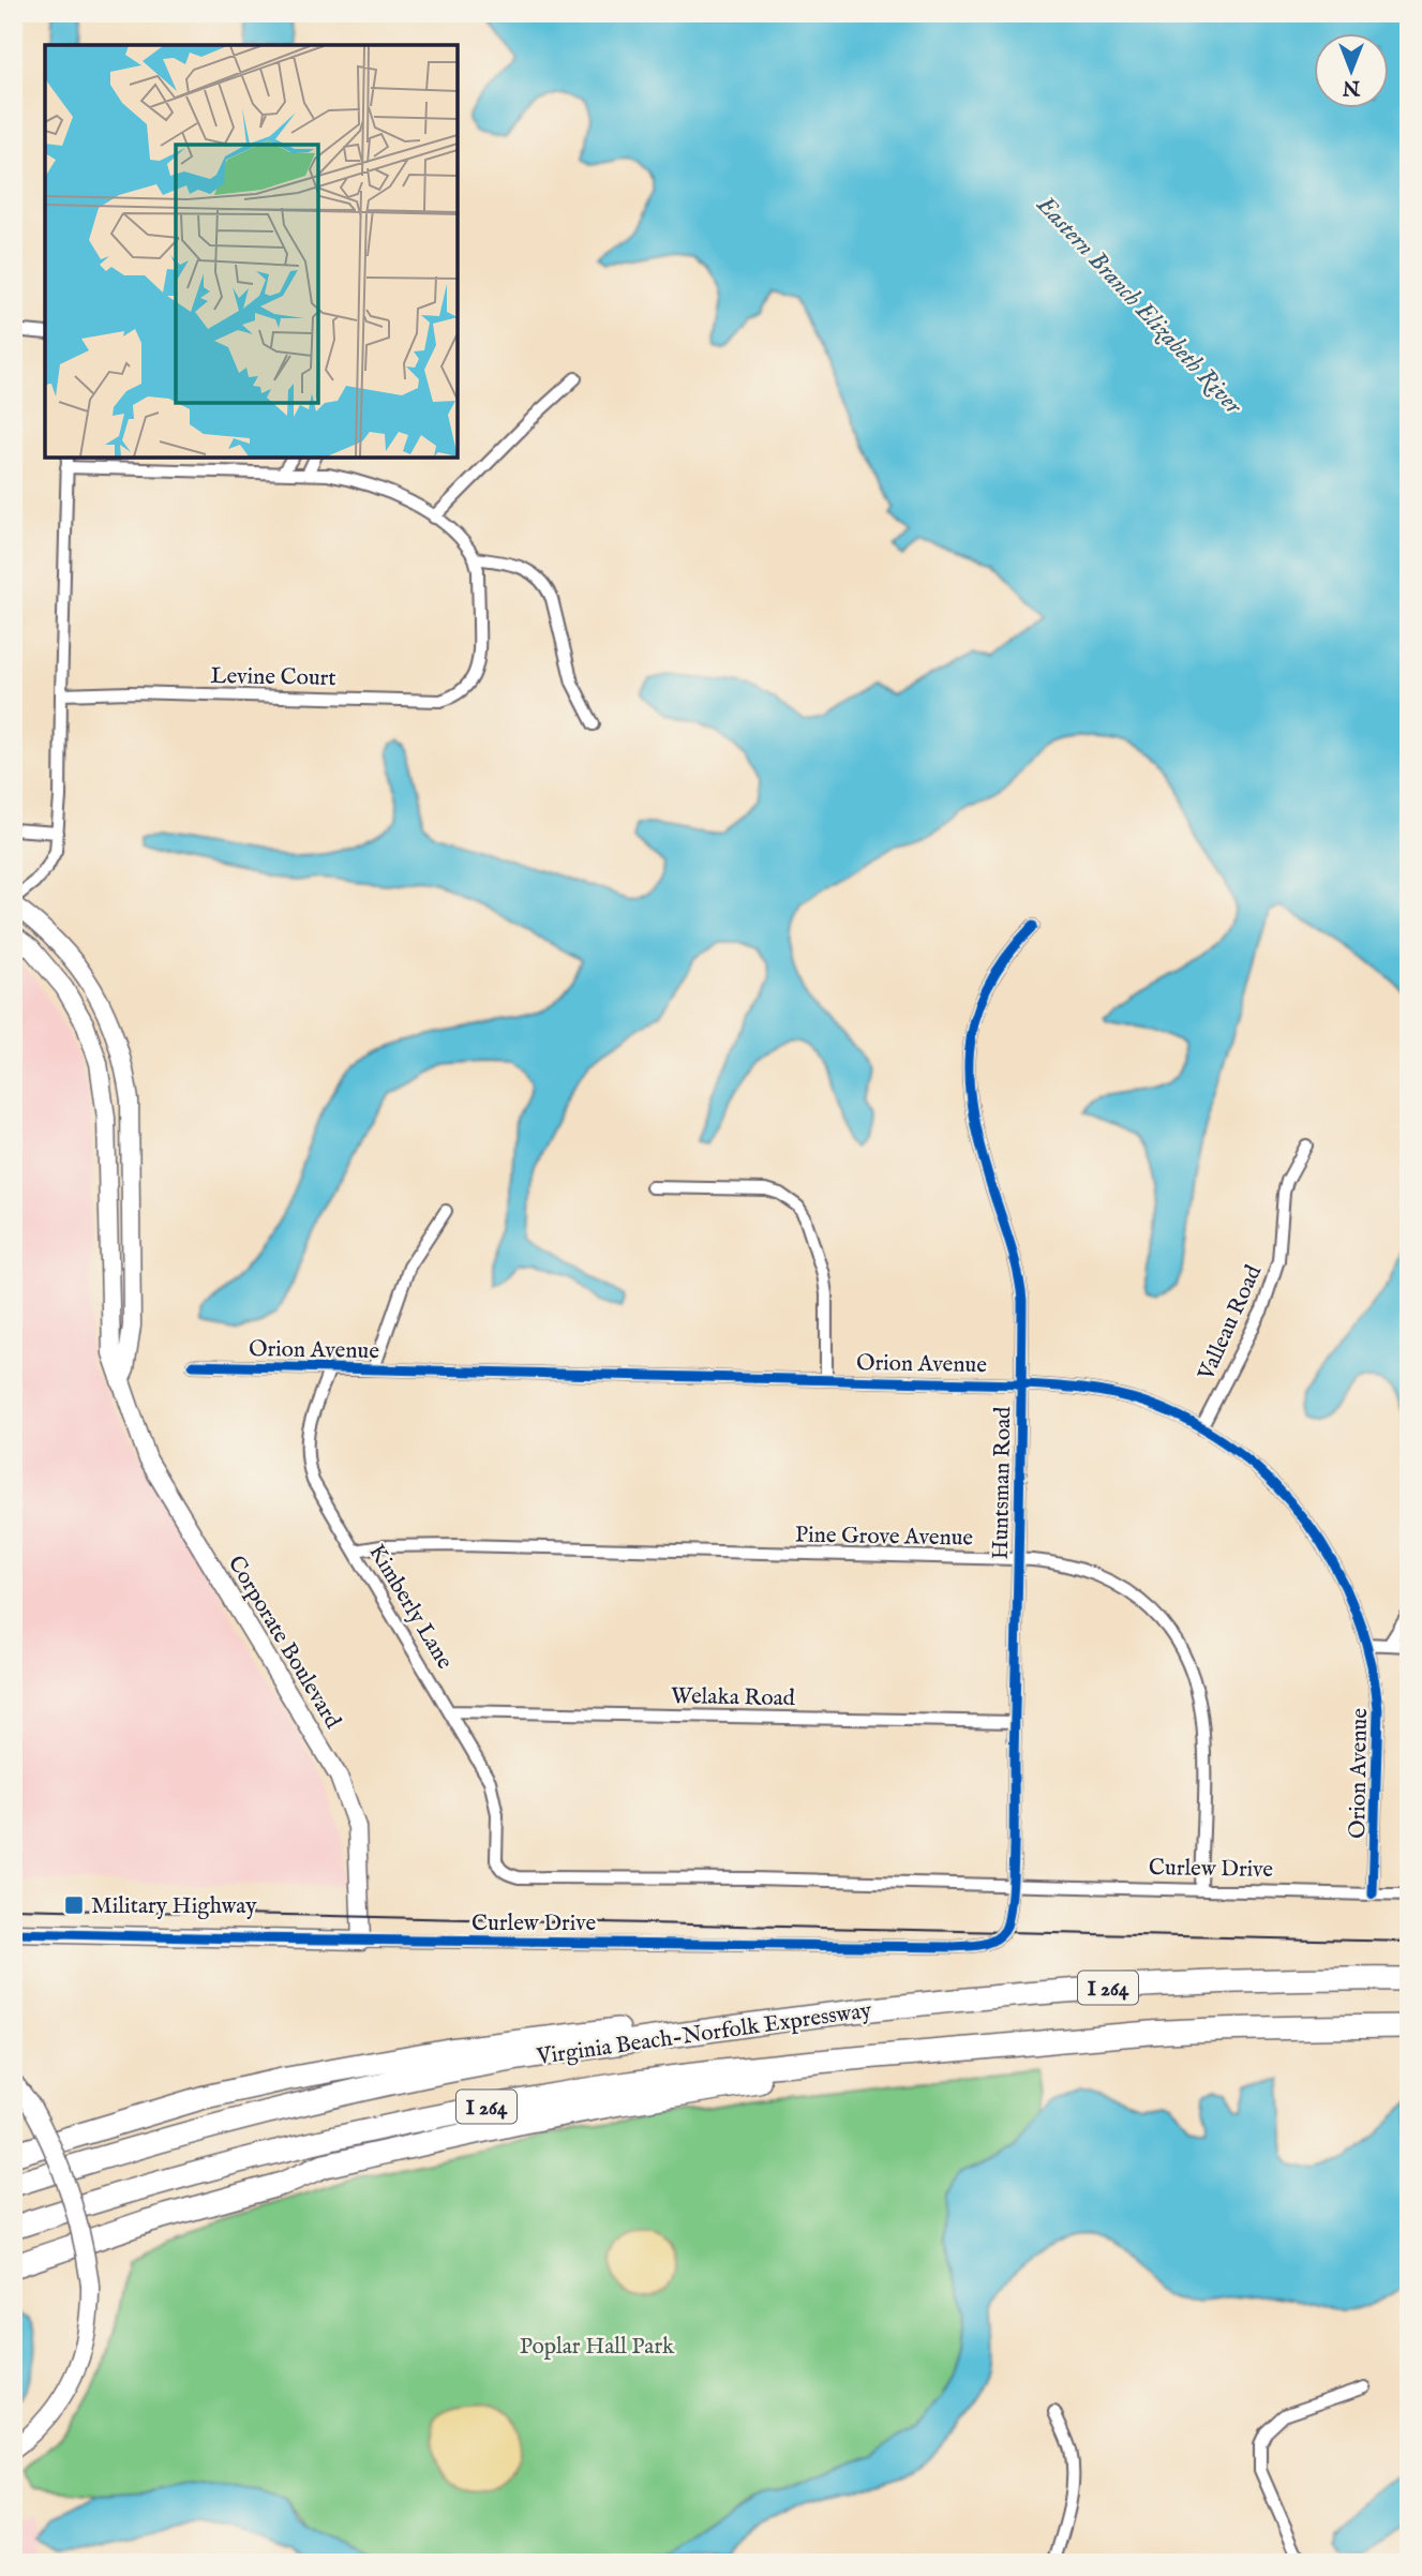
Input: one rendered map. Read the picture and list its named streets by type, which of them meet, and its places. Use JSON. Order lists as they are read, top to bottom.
{
  "streets": {
    "highway": ["I 264", "Virginia Beach-Norfolk Expressway"],
    "street": [
      "Levine Court",
      "Valleau Road",
      "Orion Avenue",
      "Huntsman Road",
      "Pine Grove Avenue",
      "Kimberly Lane",
      "Corporate Boulevard",
      "Welaka Road",
      "Curlew Drive"
    ]
  },
  "crossings": [
    ["Valleau Road", "Orion Avenue"],
    ["Orion Avenue", "Huntsman Road"],
    ["Orion Avenue", "Kimberly Lane"],
    ["Orion Avenue", "Curlew Drive"],
    ["Huntsman Road", "Pine Grove Avenue"],
    ["Huntsman Road", "Welaka Road"],
    ["Huntsman Road", "Curlew Drive"],
    ["Pine Grove Avenue", "Kimberly Lane"],
    ["Pine Grove Avenue", "Curlew Drive"],
    ["Kimberly Lane", "Welaka Road"],
    ["Kimberly Lane", "Curlew Drive"],
    ["Corporate Boulevard", "Curlew Drive"]
  ],
  "water": ["Eastern Branch Elizabeth River"],
  "parks": ["Poplar Hall Park"],
  "places": {
    "transit": ["Military Highway"]
  },
  "north": "bottom"
}
